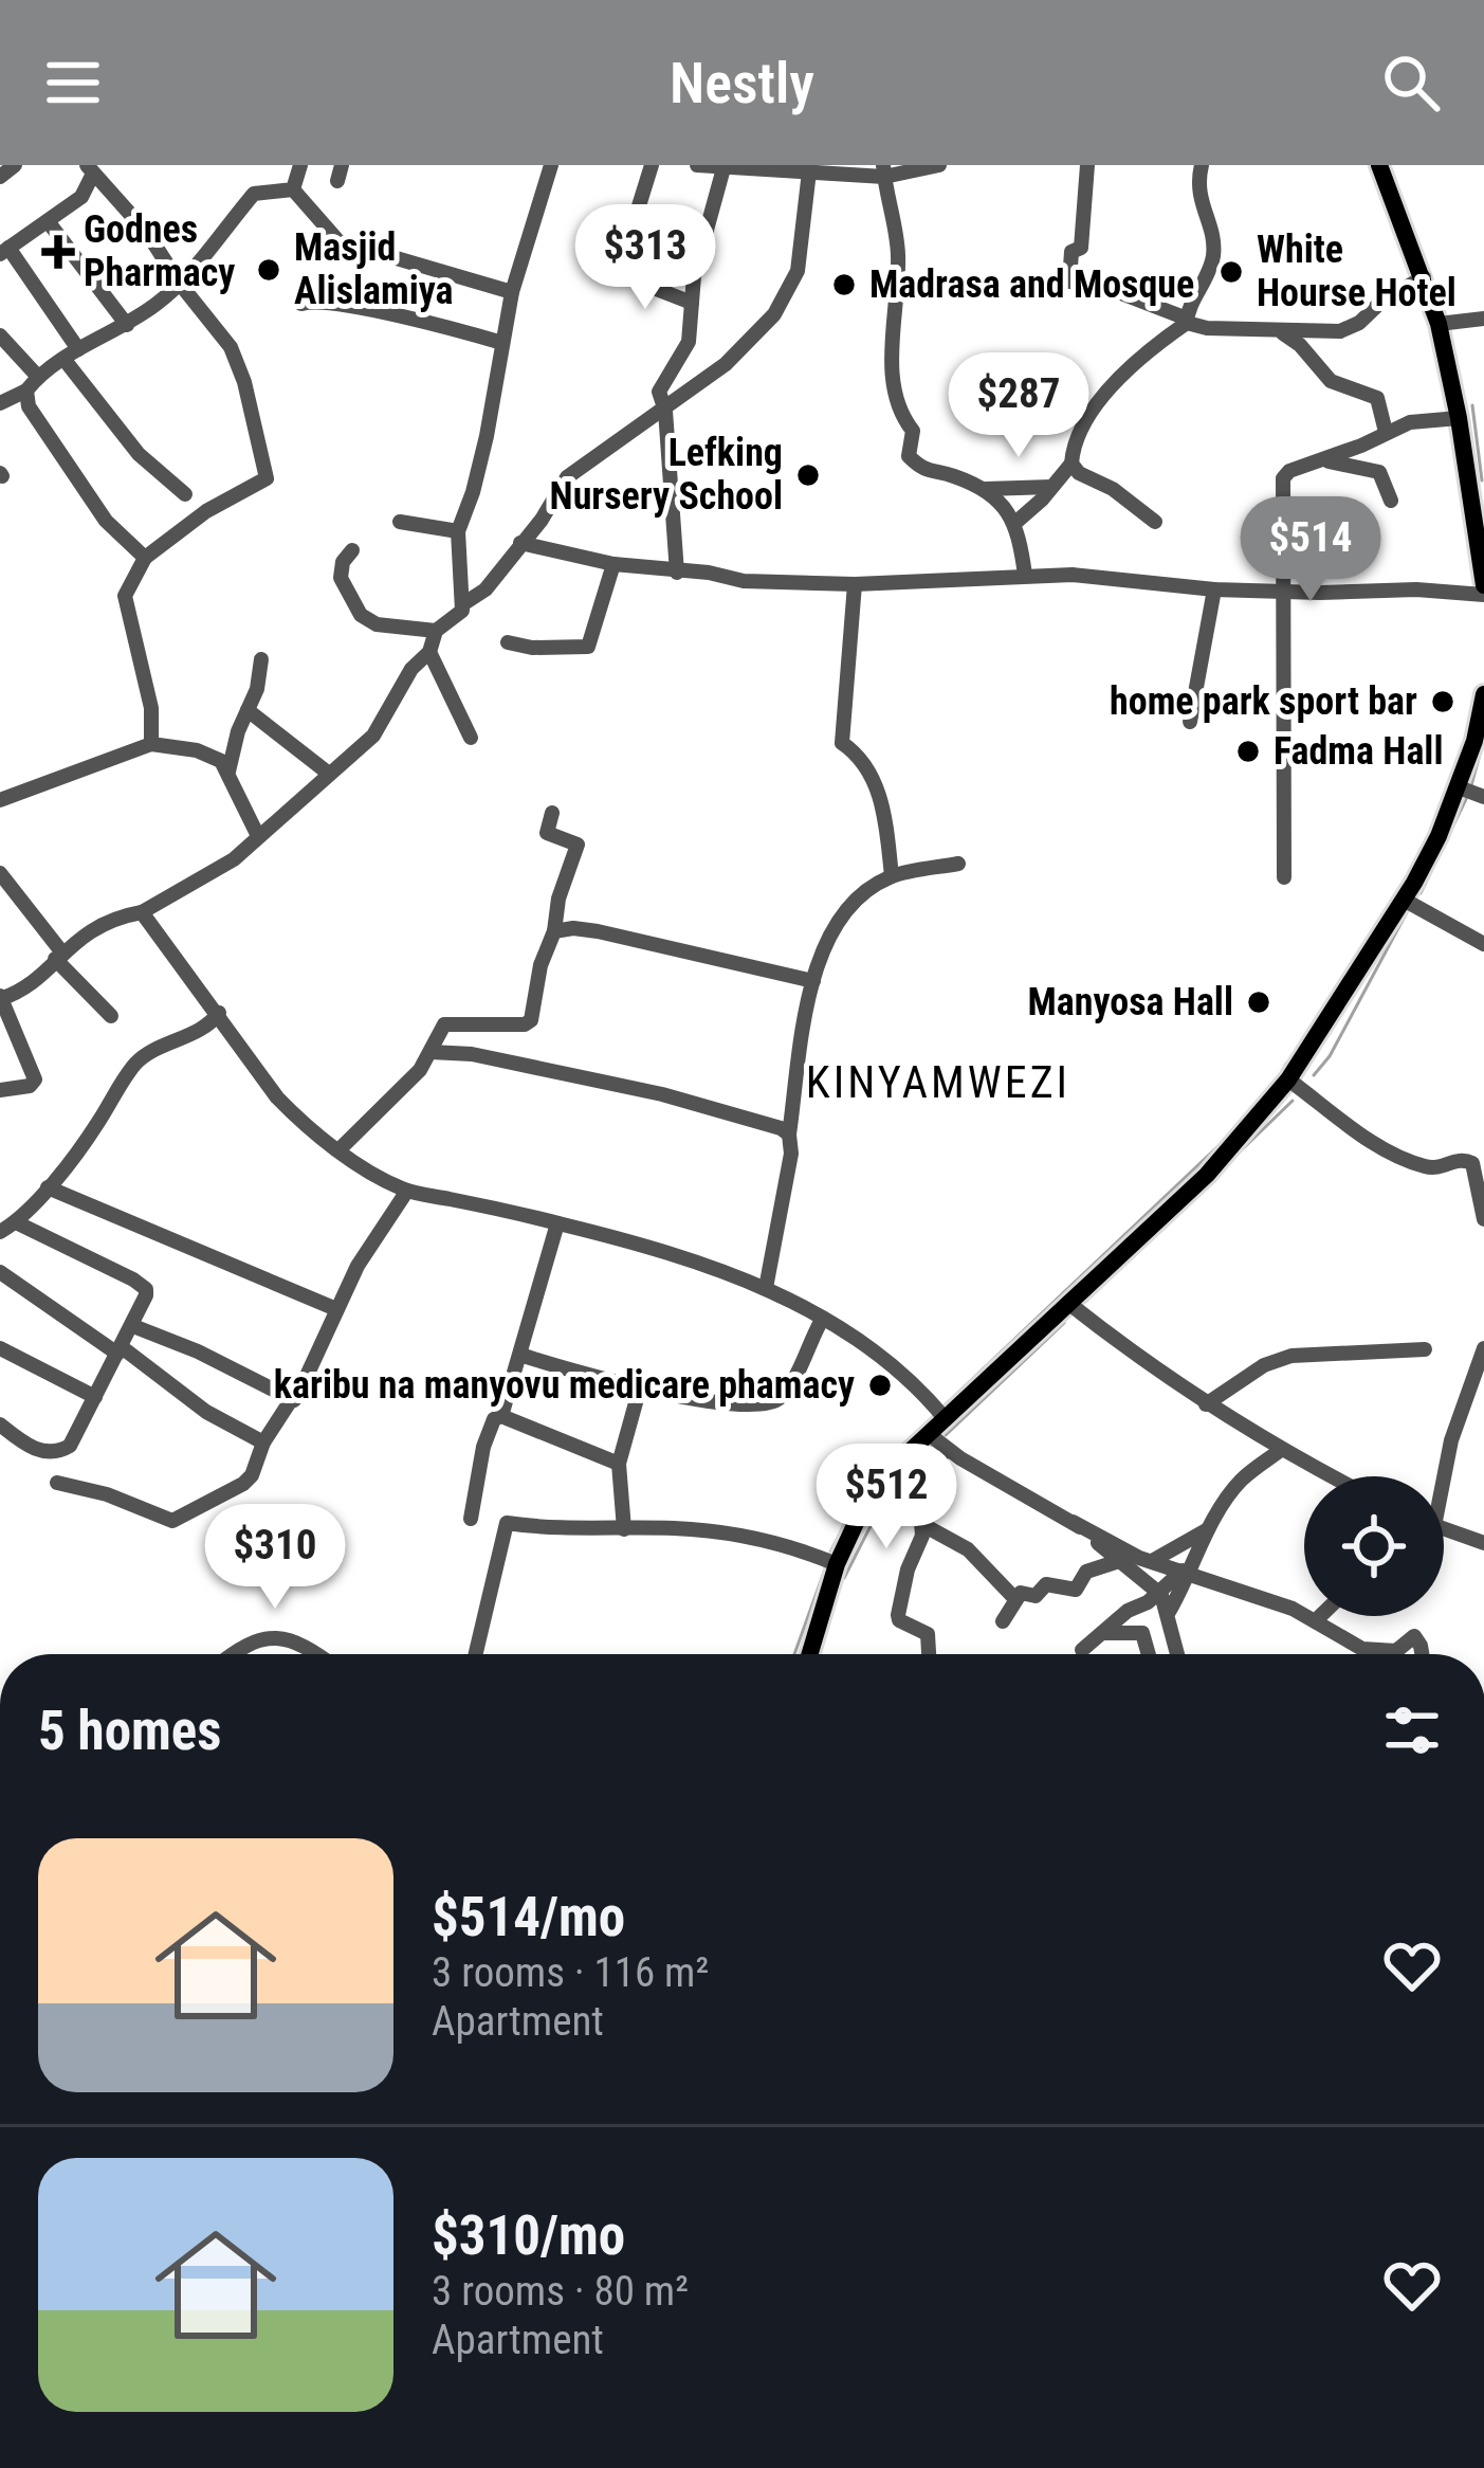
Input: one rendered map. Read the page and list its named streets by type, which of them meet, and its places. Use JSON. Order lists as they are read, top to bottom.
{
  "districts": ["KINYAMWEZI"],
  "places": {
    "health": ["Godnes Pharmacy"],
    "other": [
      "Masjid Alislamiya",
      "White Hourse Hotel",
      "Madrasa and Mosque",
      "Lefking Nursery School",
      "home park sport bar",
      "Fadma Hall",
      "Manyosa Hall",
      "karibu na manyovu medicare phamacy"
    ]
  },
  "page": {
    "header": "Nestly",
    "price": [
      "$313",
      "$287",
      "$514",
      "$512",
      "$310"
    ],
    "heading": "5 homes",
    "list": [
      {
        "name": "$514/mo",
        "note": "3 rooms · 116 m² · Apartment"
      },
      {
        "name": "$310/mo",
        "note": "3 rooms · 80 m² · Apartment"
      }
    ]
  }
}
